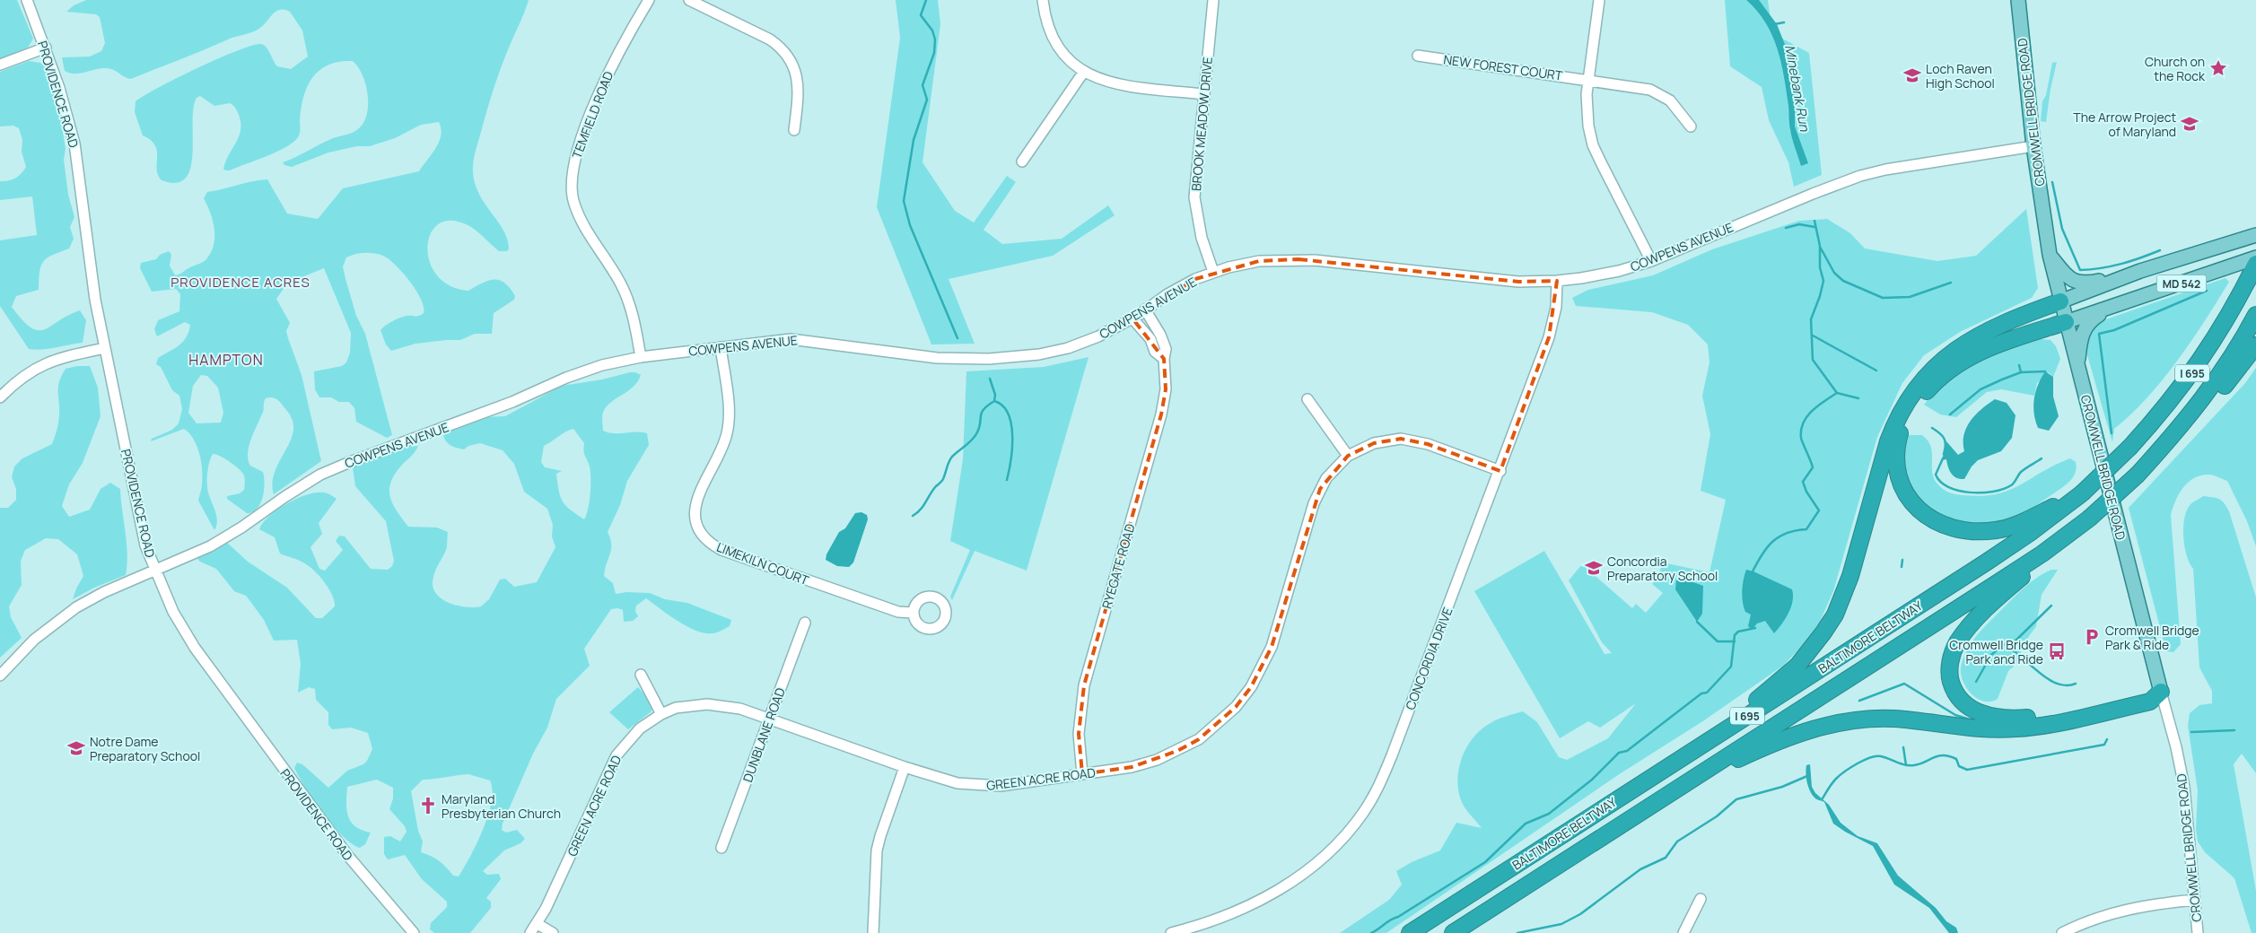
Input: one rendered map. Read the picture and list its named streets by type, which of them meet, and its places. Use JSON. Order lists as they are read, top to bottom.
{
  "streets": {
    "highway": ["I 695", "BALTIMORE BELTWAY"],
    "main road": ["CROMWELL BRIDGE ROAD", "MD 542"],
    "street": [
      "NEW FOREST COURT",
      "PROVIDENCE ROAD",
      "TEMFIELD ROAD",
      "BROOK MEADOW DRIVE",
      "COWPENS AVENUE",
      "LIMEKILN COURT",
      "RYEGATE ROAD",
      "CONCORDIA DRIVE",
      "DUNBLANE ROAD",
      "GREEN ACRE ROAD"
    ]
  },
  "crossings": [
    ["PROVIDENCE ROAD", "COWPENS AVENUE"],
    ["CROMWELL BRIDGE ROAD", "COWPENS AVENUE"],
    ["CROMWELL BRIDGE ROAD", "MD 542"],
    ["TEMFIELD ROAD", "COWPENS AVENUE"],
    ["BROOK MEADOW DRIVE", "COWPENS AVENUE"],
    ["COWPENS AVENUE", "LIMEKILN COURT"],
    ["COWPENS AVENUE", "RYEGATE ROAD"],
    ["COWPENS AVENUE", "CONCORDIA DRIVE"],
    ["RYEGATE ROAD", "GREEN ACRE ROAD"],
    ["CONCORDIA DRIVE", "GREEN ACRE ROAD"],
    ["DUNBLANE ROAD", "GREEN ACRE ROAD"]
  ],
  "districts": ["PROVIDENCE ACRES", "HAMPTON"],
  "water": ["Minebank Run"],
  "places": {
    "place": ["Church on the Rock"],
    "school or university": [
      "Loch Raven High School",
      "The Arrow Project of Maryland",
      "Concordia Preparatory School",
      "Notre Dame Preparatory School"
    ],
    "parking": ["Cromwell Bridge Park & Ride"],
    "bus stop": ["Cromwell Bridge Park and Ride"],
    "church": ["Maryland Presbyterian Church"]
  }
}
